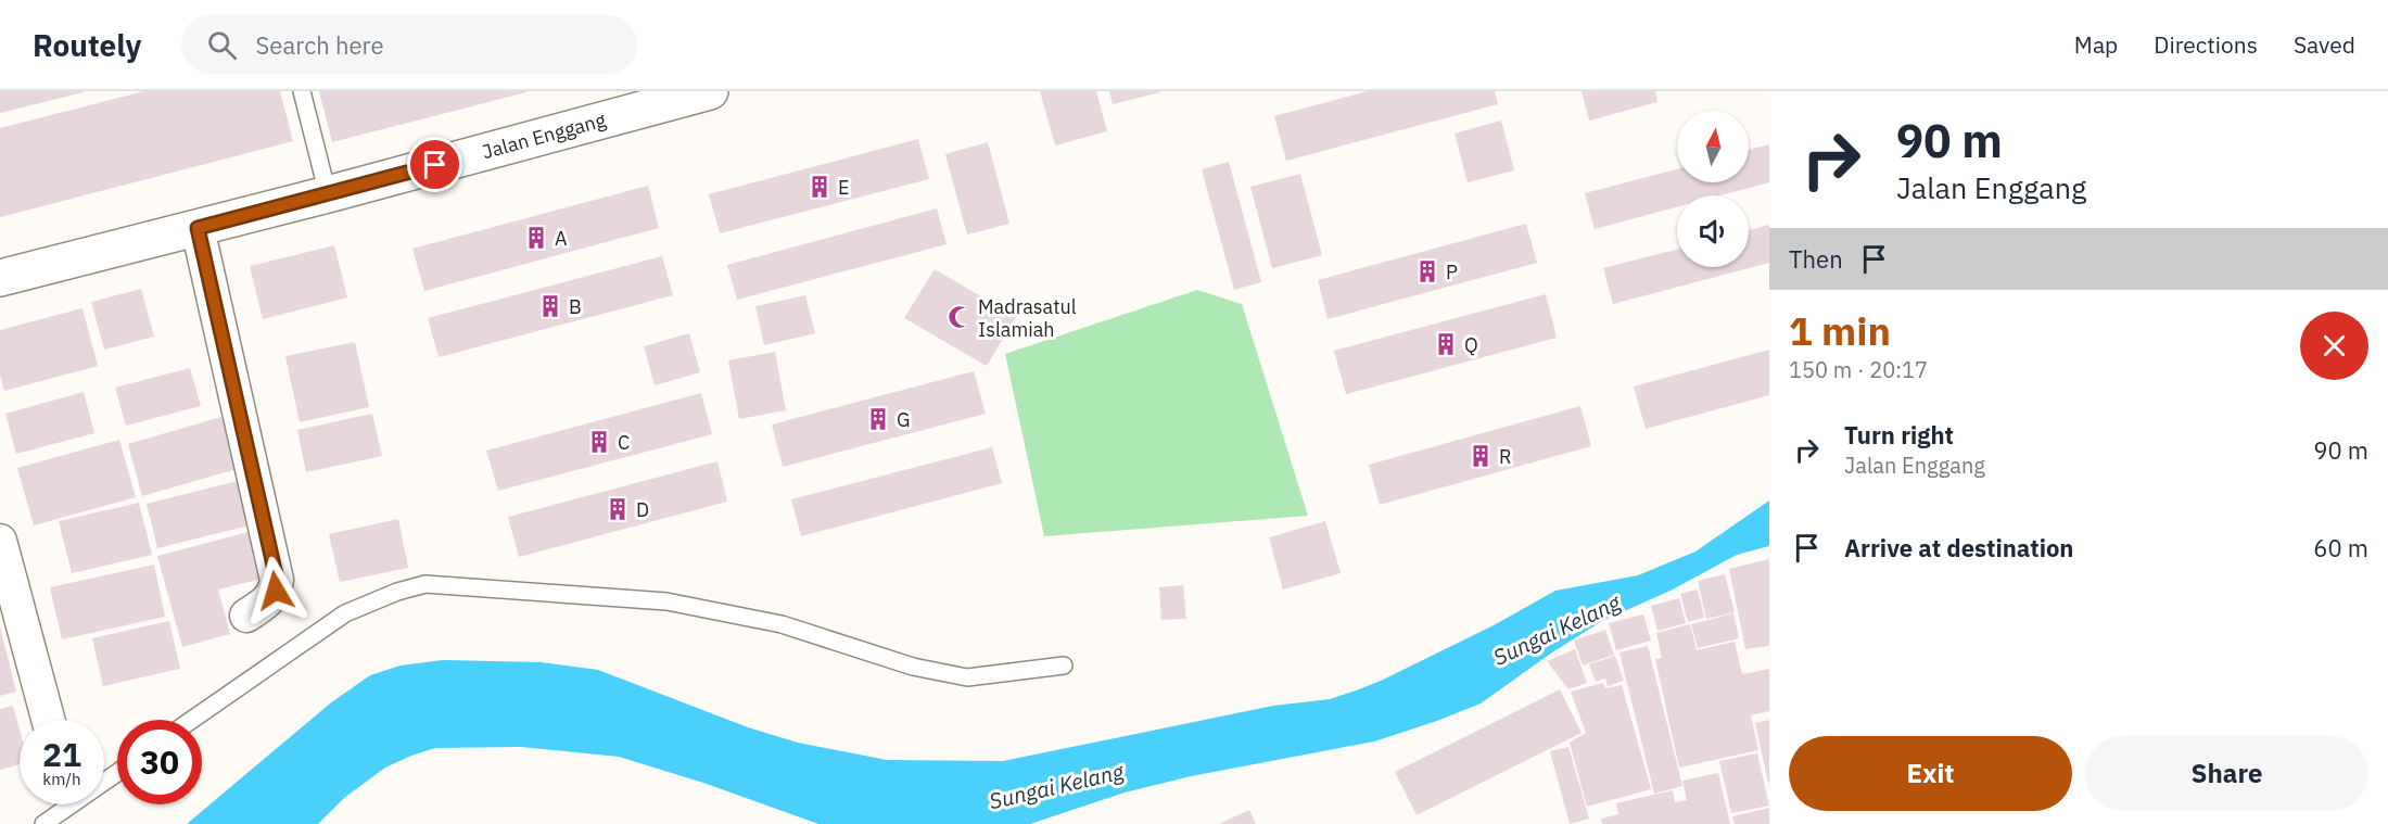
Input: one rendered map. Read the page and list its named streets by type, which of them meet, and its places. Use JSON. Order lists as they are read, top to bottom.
{
  "streets": {
    "main road": ["Jalan Enggang"]
  },
  "water": ["Sungai Kelang"],
  "places": {
    "building": [
      "E",
      "A",
      "P",
      "B",
      "Q",
      "G",
      "C",
      "R",
      "D"
    ],
    "mosque": ["Madrasatul Islamiah"]
  },
  "north": "top",
  "page": {
    "header": "Routely",
    "search": "Search here",
    "nav": ["Map", "Directions", "Saved"],
    "turn": ["90 m", "Jalan Enggang"],
    "then": "Then",
    "heading": ["1 min", "150 m · 20:17"],
    "list": [
      {
        "name": "Turn right",
        "note": "Jalan Enggang",
        "value": "90 m"
      },
      {
        "name": "Arrive at destination",
        "value": "60 m"
      }
    ],
    "speed": "21 km/h",
    "limit": "30",
    "buttons": ["Exit", "Share"]
  }
}
